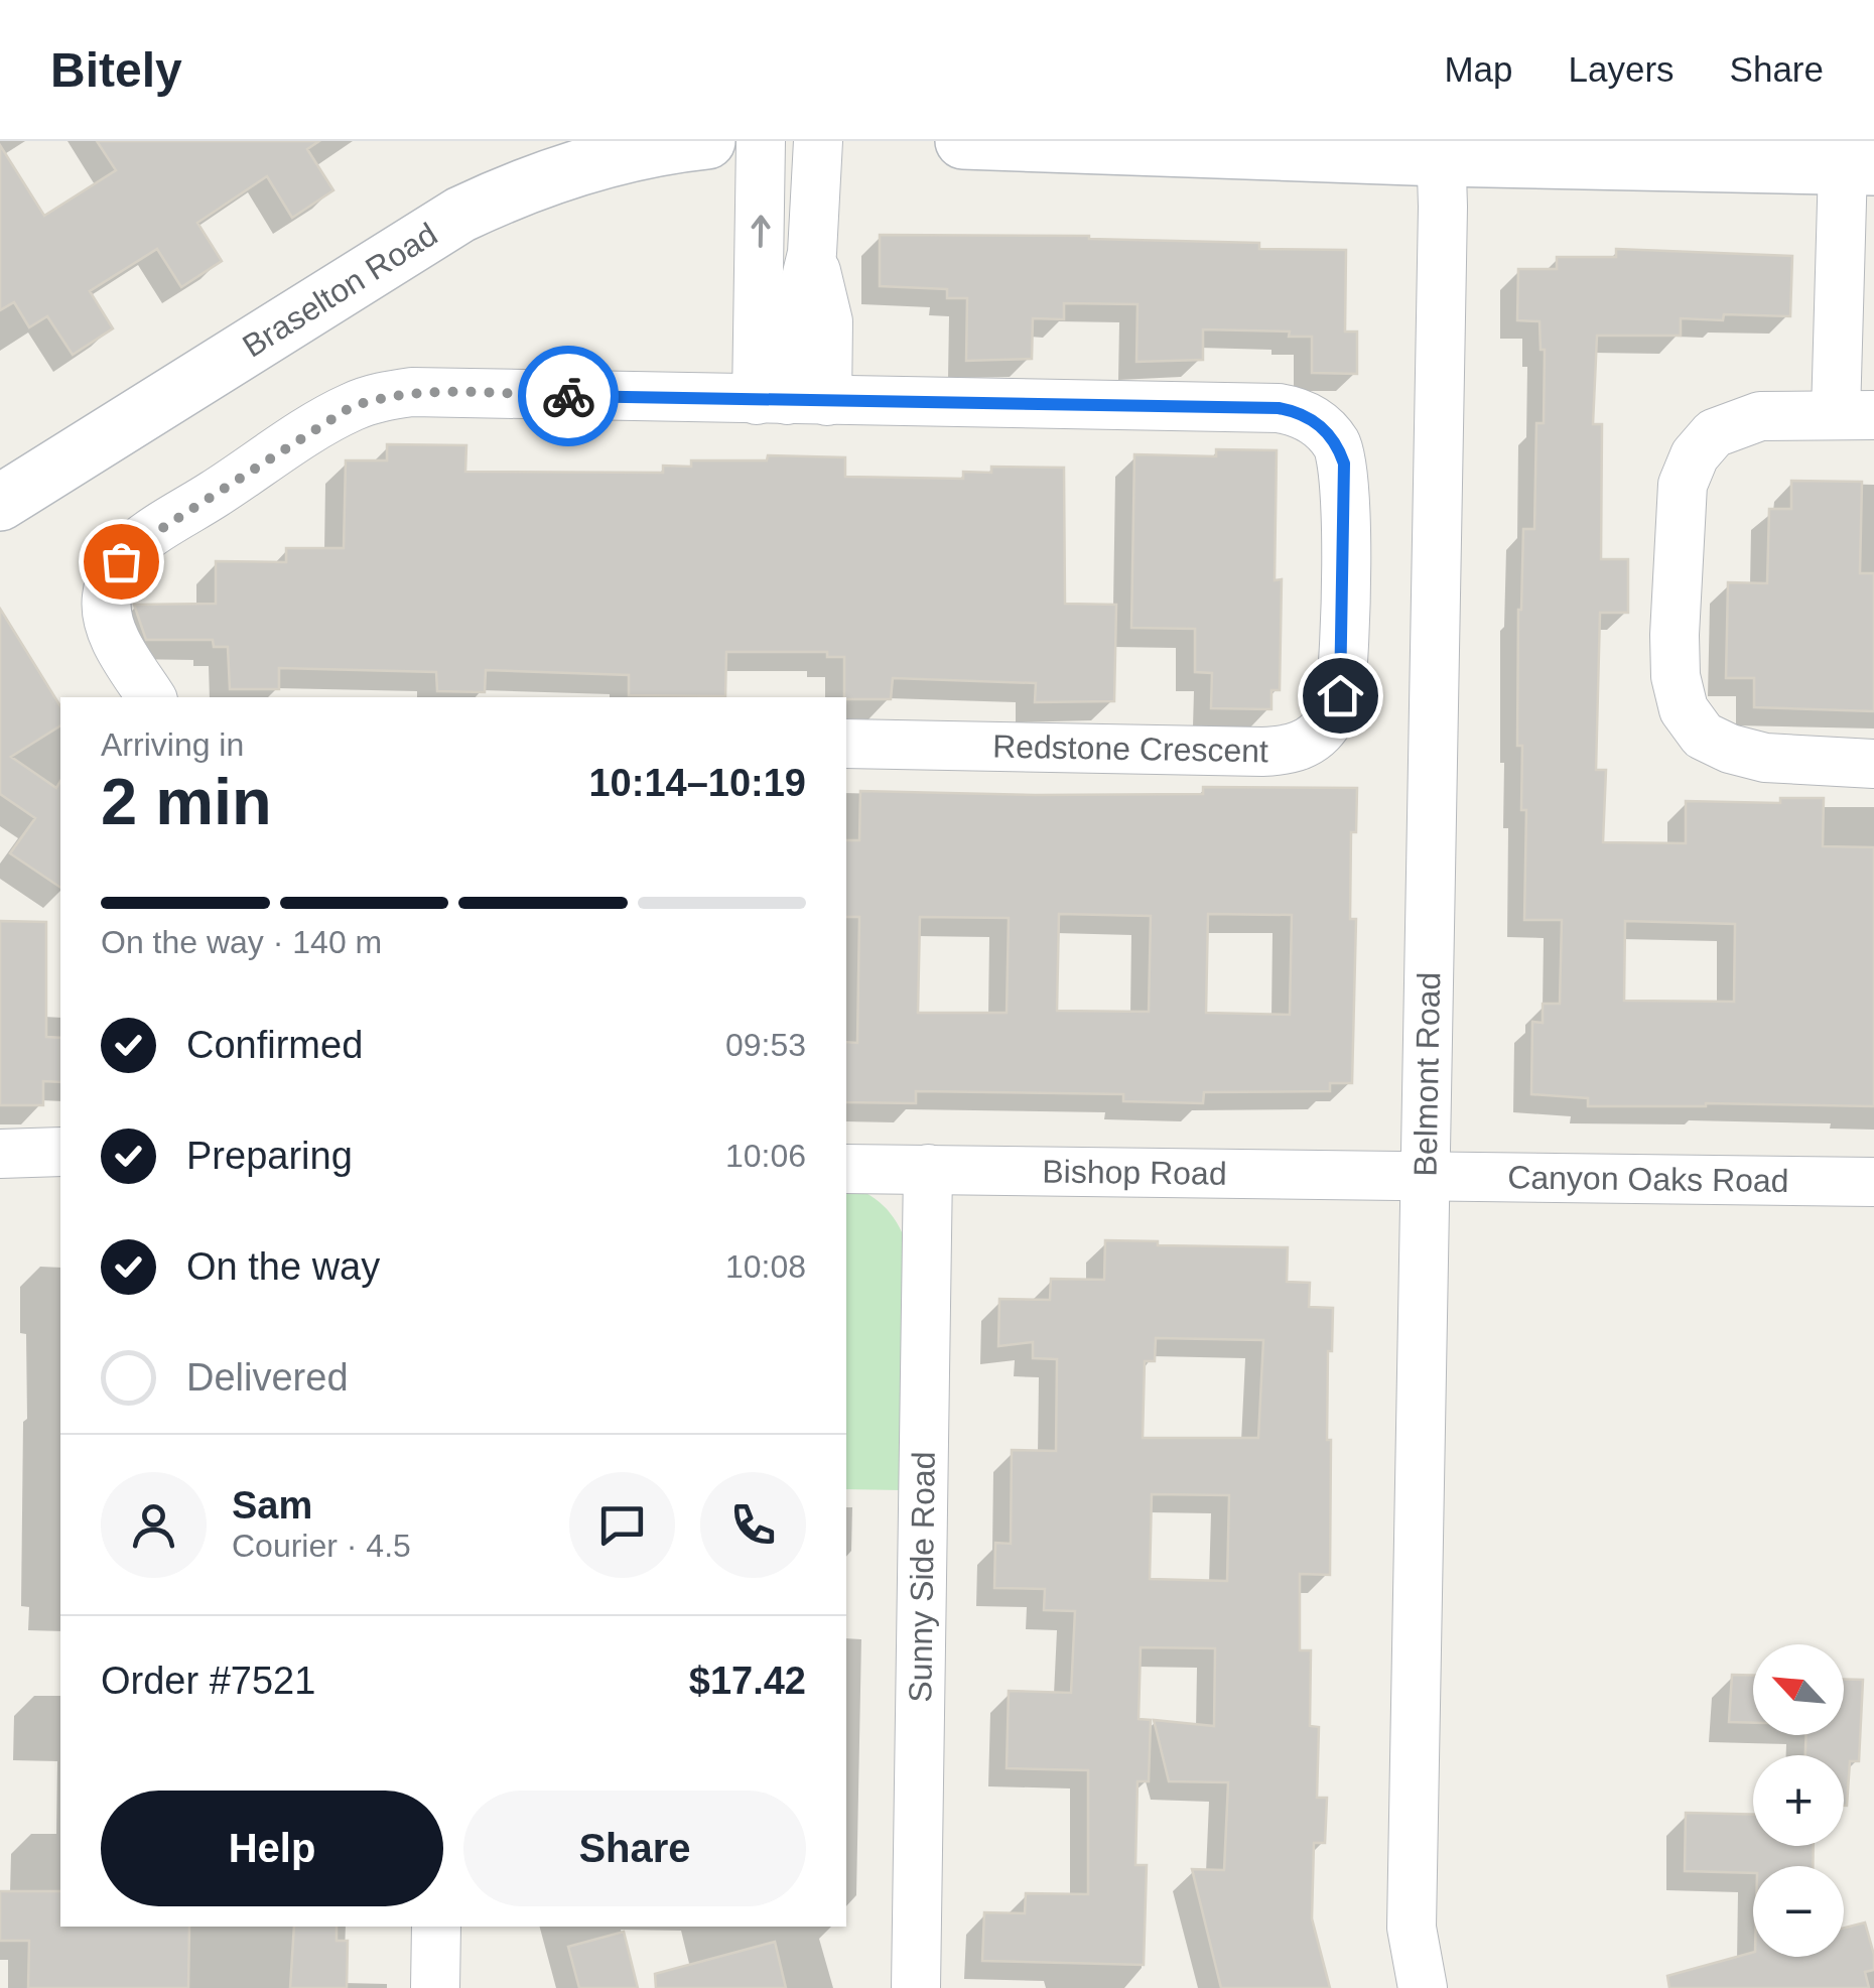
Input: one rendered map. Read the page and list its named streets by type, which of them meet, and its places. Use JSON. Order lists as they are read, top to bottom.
{
  "streets": {
    "street": [
      "Braselton Road",
      "Redstone Crescent",
      "Belmont Road",
      "Bishop Road",
      "Canyon Oaks Road",
      "Sunny Side Road"
    ]
  },
  "crossings": [
    ["Belmont Road", "Bishop Road"],
    ["Belmont Road", "Canyon Oaks Road"],
    ["Bishop Road", "Canyon Oaks Road"],
    ["Bishop Road", "Sunny Side Road"]
  ],
  "north": "top left",
  "page": {
    "header": "Bitely",
    "nav": ["Map", "Layers", "Share"],
    "heading": ["2 min", "Arriving in", "10:14–10:19"],
    "panel": [
      "Sam",
      "Courier · 4.5",
      "Order #7521",
      "$17.42"
    ],
    "bar": "On the way · 140 m",
    "list": [
      ["Confirmed", "09:53"],
      ["Preparing", "10:06"],
      ["On the way", "10:08"],
      "Delivered"
    ],
    "map_buttons": ["+", "−"],
    "buttons": ["Help", "Share"]
  }
}
